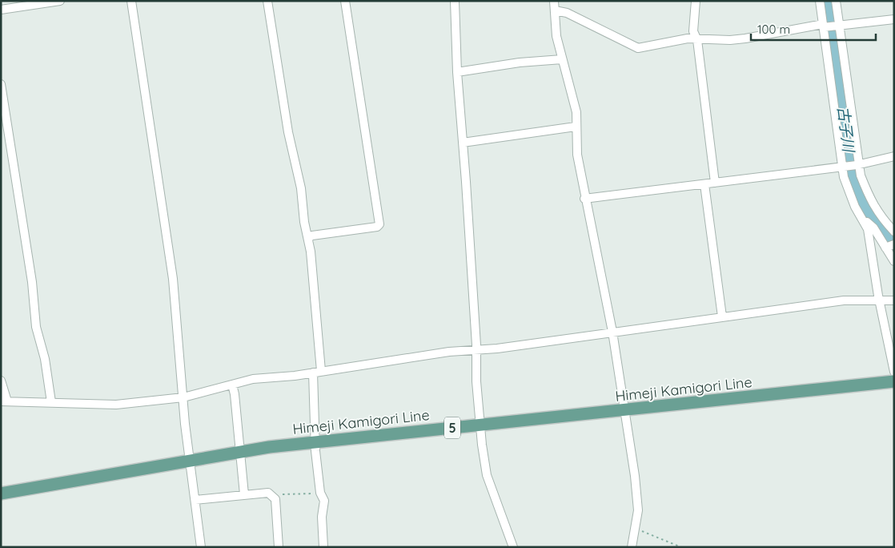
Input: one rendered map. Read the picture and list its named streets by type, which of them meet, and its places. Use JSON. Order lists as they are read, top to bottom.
{
  "streets": {
    "main road": ["Himeji Kamigori Line", "5"]
  },
  "water": ["古子川"],
  "scale_bar": "100 m"
}
